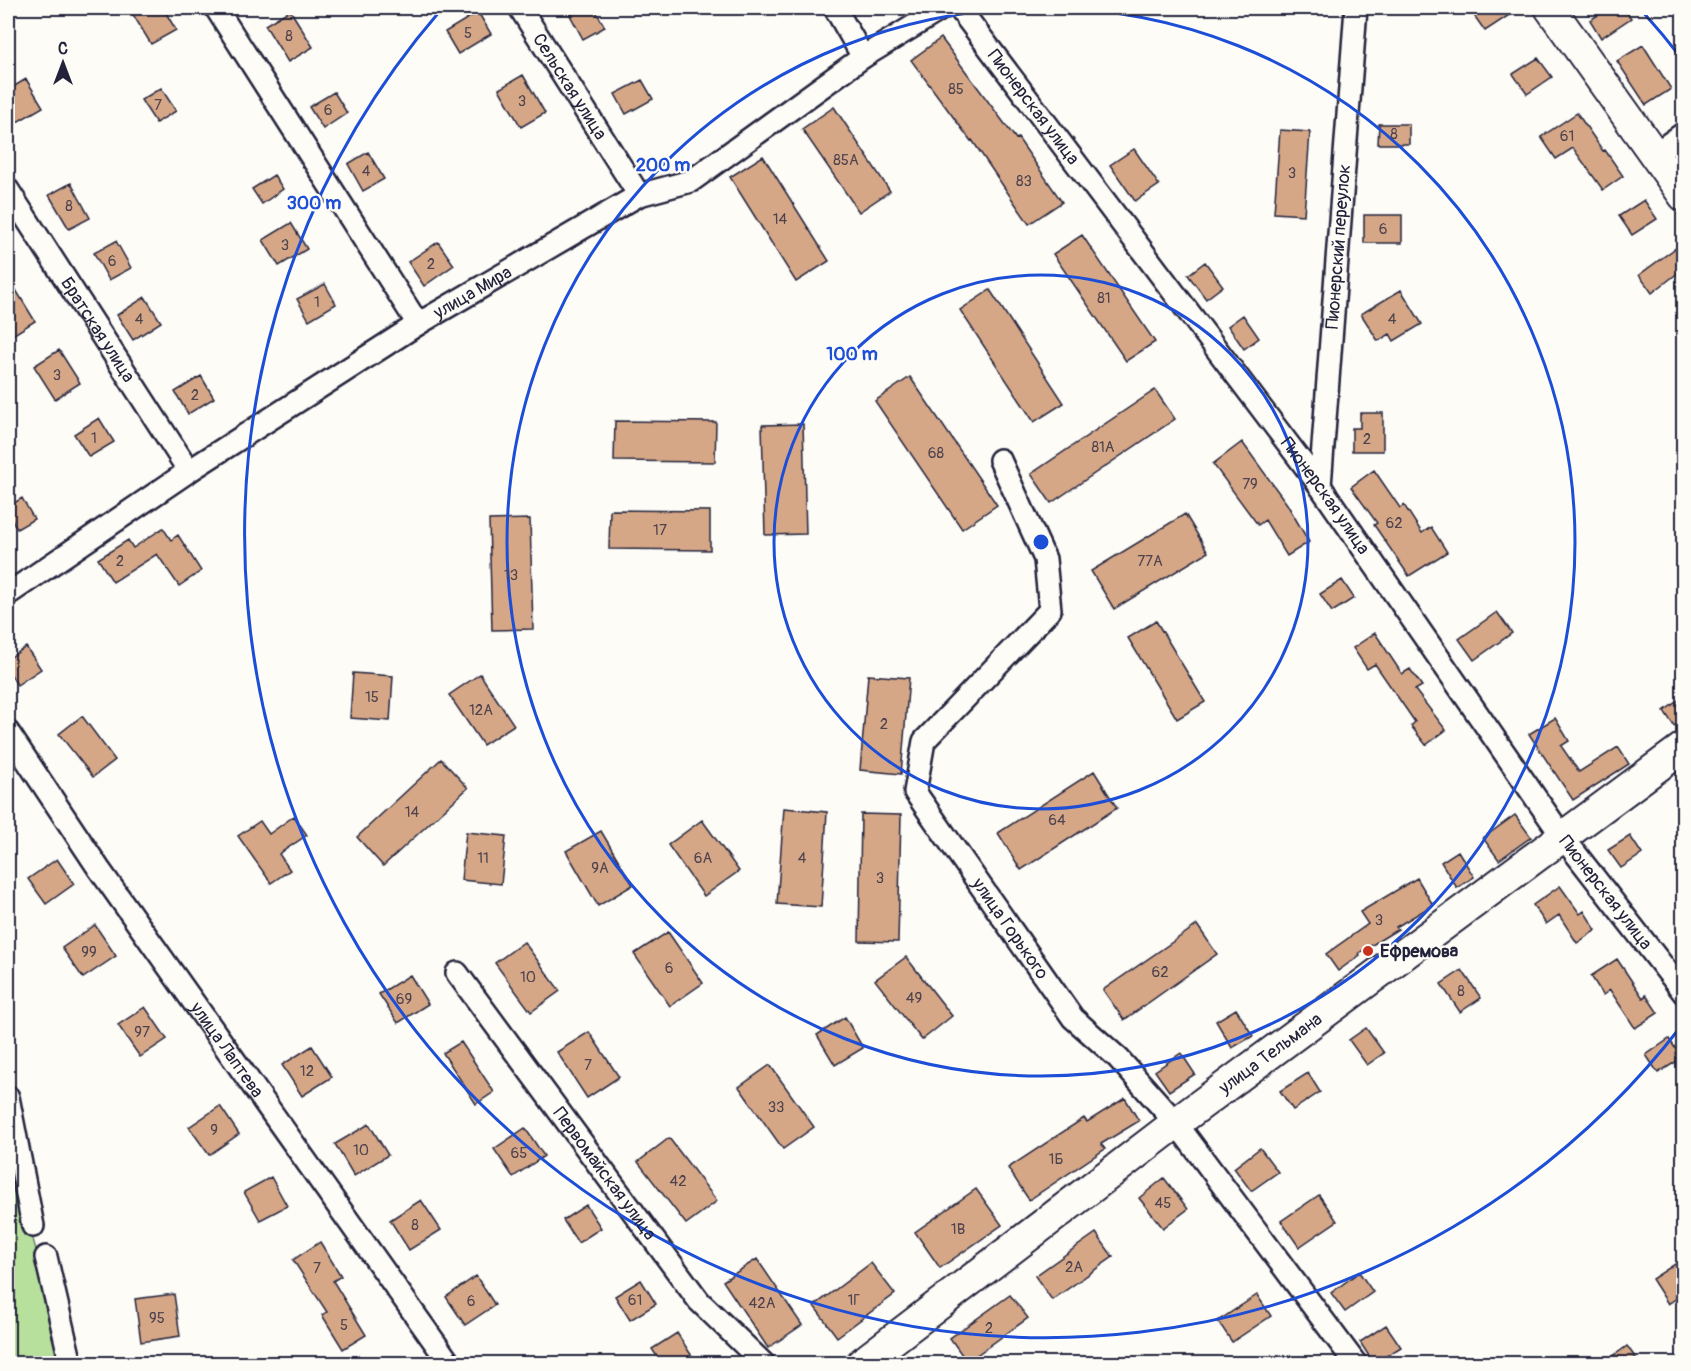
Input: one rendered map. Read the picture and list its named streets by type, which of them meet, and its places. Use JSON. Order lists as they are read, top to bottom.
{
  "streets": {
    "street": [
      "Сельская улица",
      "Пионерская улица",
      "Пионерский переулок",
      "улица Мира",
      "Братская улица",
      "улица Горького",
      "улица Лаптева",
      "улица Тельмана",
      "Первомайская улица"
    ]
  },
  "crossings": [
    ["Сельская улица", "улица Мира"],
    ["Пионерская улица", "Пионерский переулок"],
    ["Пионерская улица", "улица Тельмана"],
    ["улица Мира", "Братская улица"],
    ["улица Горького", "улица Тельмана"]
  ],
  "places": ["Ефремова"],
  "house_numbers": [
    "5",
    "8",
    "85",
    "3",
    "7",
    "6",
    "8",
    "61",
    "85А",
    "4",
    "3",
    "83",
    "8",
    "14",
    "6",
    "3",
    "6",
    "2",
    "81",
    "1",
    "4",
    "4",
    "3",
    "2",
    "1",
    "2",
    "81А",
    "68",
    "79",
    "62",
    "17",
    "2",
    "77А",
    "13",
    "15",
    "12А",
    "2",
    "14",
    "64",
    "11",
    "6А",
    "4",
    "9А",
    "3",
    "3",
    "99",
    "6",
    "62",
    "10",
    "8",
    "49",
    "69",
    "97",
    "7",
    "12",
    "33",
    "9",
    "10",
    "65",
    "1Б",
    "42",
    "45",
    "8",
    "1В",
    "2А",
    "7",
    "61",
    "1Г",
    "6",
    "42А",
    "95",
    "5",
    "2"
  ],
  "north": "top",
  "rings": ["200 m", "300 m", "100 m"]
}
